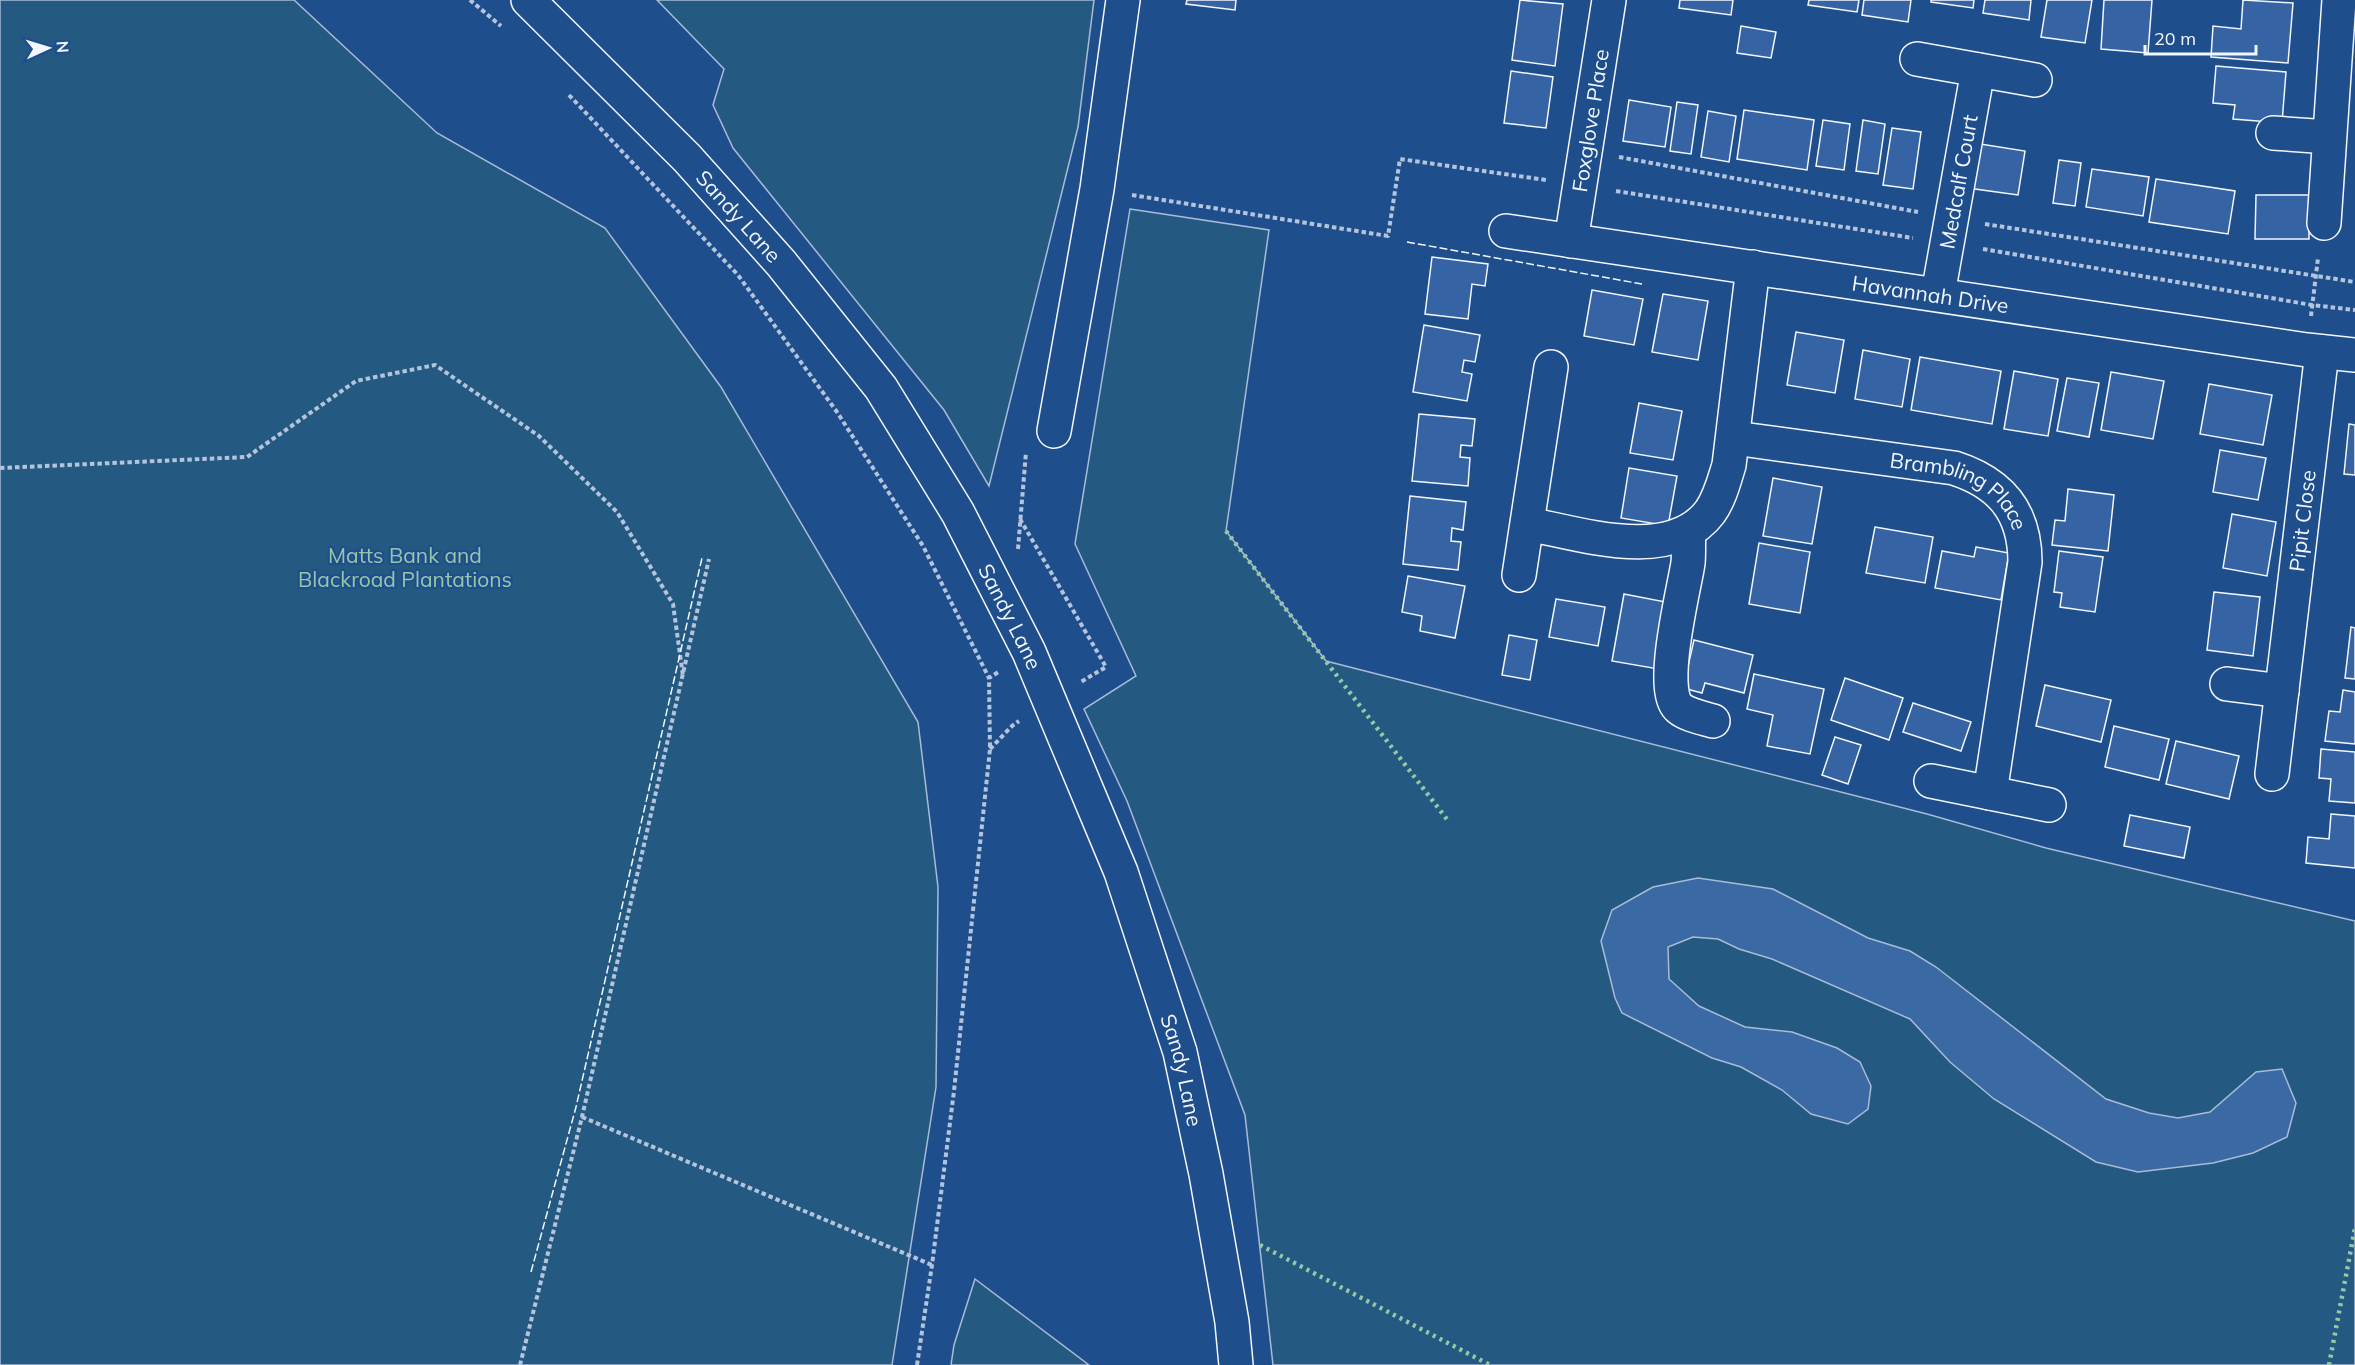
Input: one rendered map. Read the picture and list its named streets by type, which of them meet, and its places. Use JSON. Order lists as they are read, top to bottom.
{
  "streets": {
    "street": [
      "Foxglove Place",
      "Medcalf Court",
      "Sandy Lane",
      "Havannah Drive",
      "Brambling Place",
      "Pipit Close"
    ]
  },
  "crossings": [
    ["Foxglove Place", "Havannah Drive"],
    ["Medcalf Court", "Havannah Drive"],
    ["Havannah Drive", "Pipit Close"]
  ],
  "parks": ["Matts Bank and Blackroad Plantations"],
  "scale_bar": "20 m",
  "north": "right"
}
